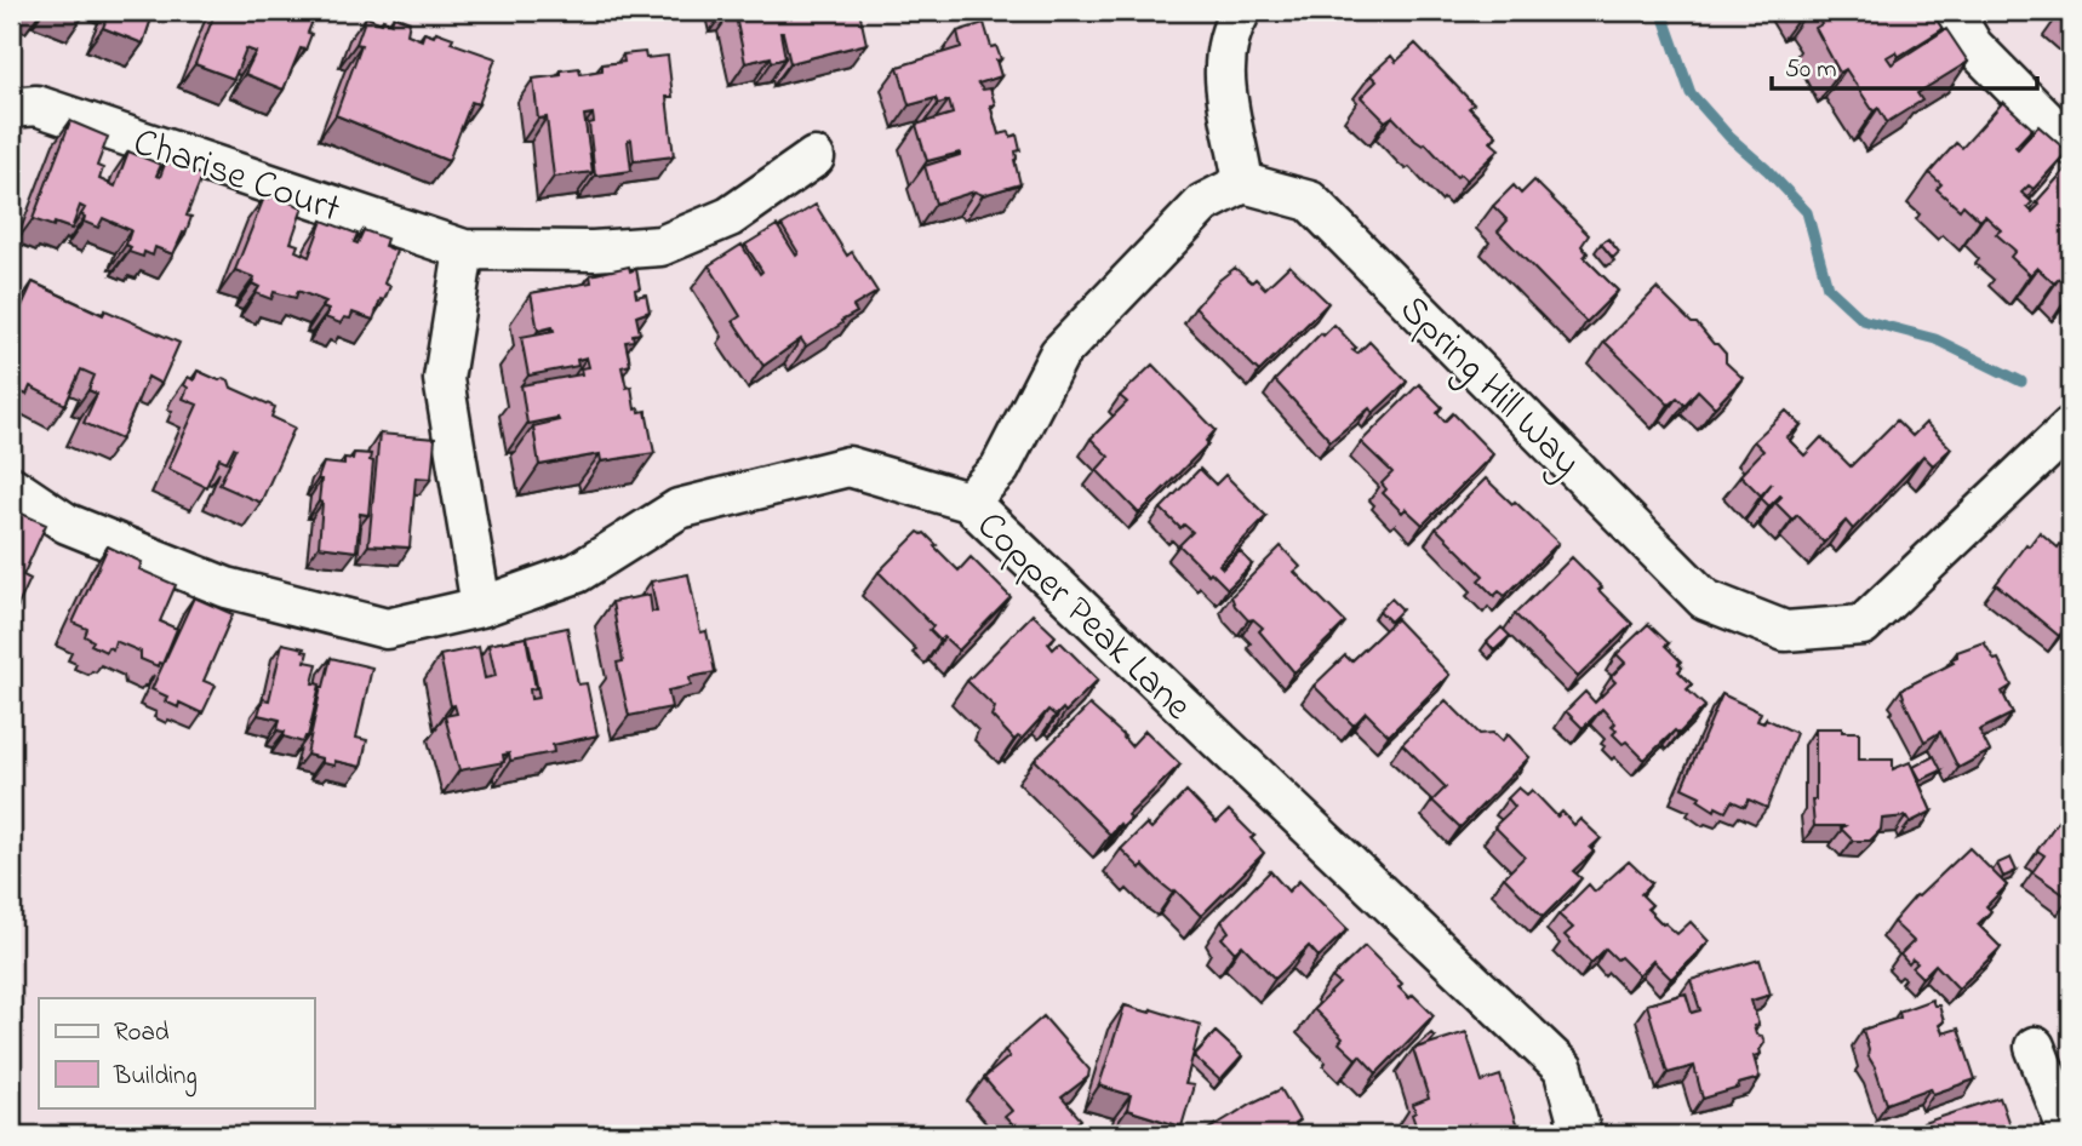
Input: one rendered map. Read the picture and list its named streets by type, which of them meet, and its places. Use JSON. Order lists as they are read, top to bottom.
{
  "streets": {
    "street": ["Charise Court", "Spring Hill Way", "Copper Peak Lane"]
  },
  "legend": ["Road", "Building"],
  "scale_bar": "50 m"
}
